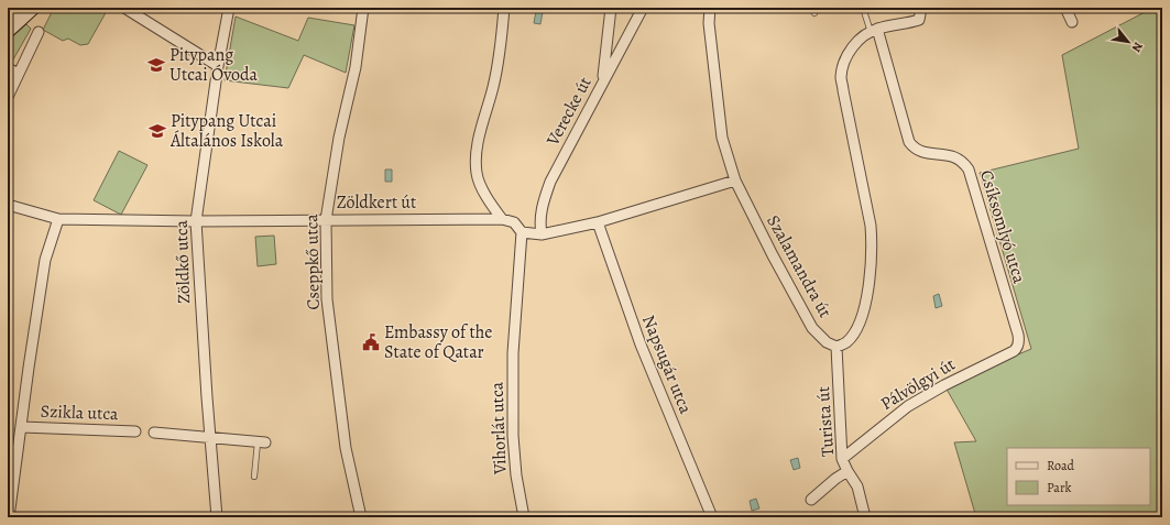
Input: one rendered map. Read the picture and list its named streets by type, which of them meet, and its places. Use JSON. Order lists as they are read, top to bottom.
{
  "streets": {
    "street": [
      "Verecke út",
      "Zöldkert út",
      "Csíksomlyó utca",
      "Zöldkő utca",
      "Cseppkő utca",
      "Szalamandra út",
      "Napsugár utca",
      "Pálvölgyi út",
      "Szikla utca",
      "Turista út",
      "Vihorlát utca"
    ]
  },
  "crossings": [
    ["Zöldkert út", "Zöldkő utca"],
    ["Zöldkert út", "Cseppkő utca"],
    ["Zöldkert út", "Szikla utca"],
    ["Csíksomlyó utca", "Szalamandra út"],
    ["Csíksomlyó utca", "Pálvölgyi út"],
    ["Szalamandra út", "Turista út"],
    ["Pálvölgyi út", "Turista út"]
  ],
  "places": {
    "school or university": ["Pitypang Utcai Óvoda", "Pitypang Utcai Általános Iskola"],
    "public building": ["Embassy of the State of Qatar"]
  },
  "legend": ["Road", "Park"],
  "north": "bottom right"
}
